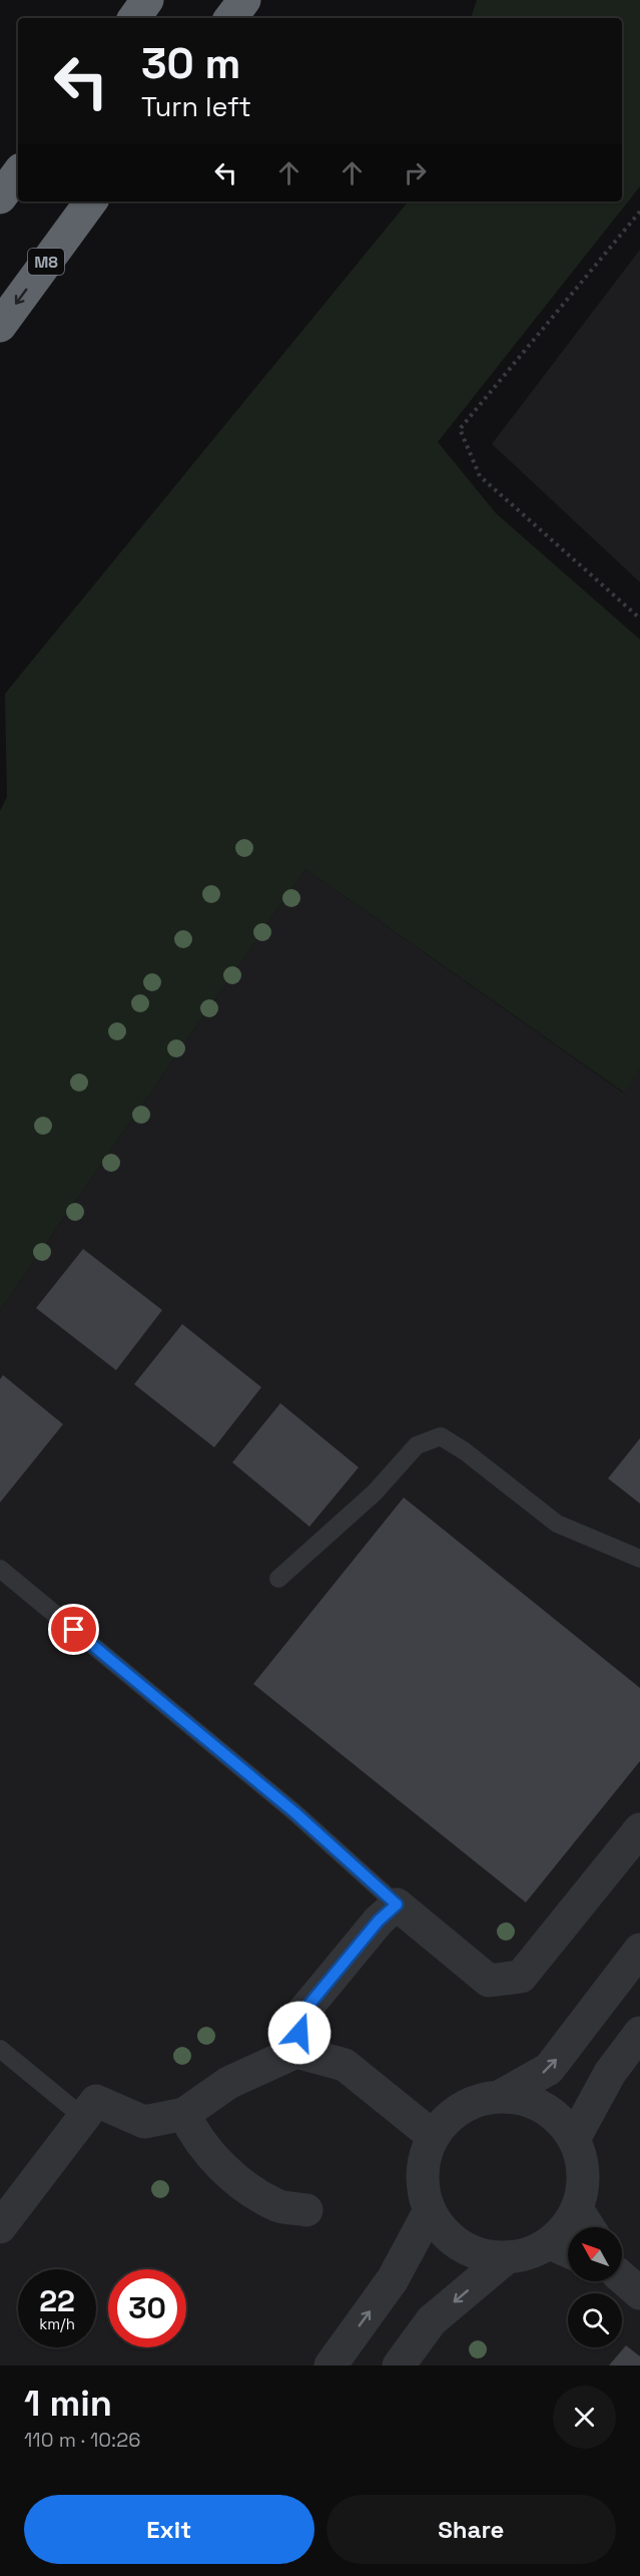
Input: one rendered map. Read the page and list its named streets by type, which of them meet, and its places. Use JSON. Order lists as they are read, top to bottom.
{
  "streets": {
    "highway": ["M8"]
  },
  "north": "top left",
  "page": {
    "turn": ["30 m", "Turn left"],
    "speed": "22 km/h",
    "limit": "30",
    "heading": ["1 min", "110 m · 10:26"],
    "buttons": ["Exit", "Share"]
  }
}
